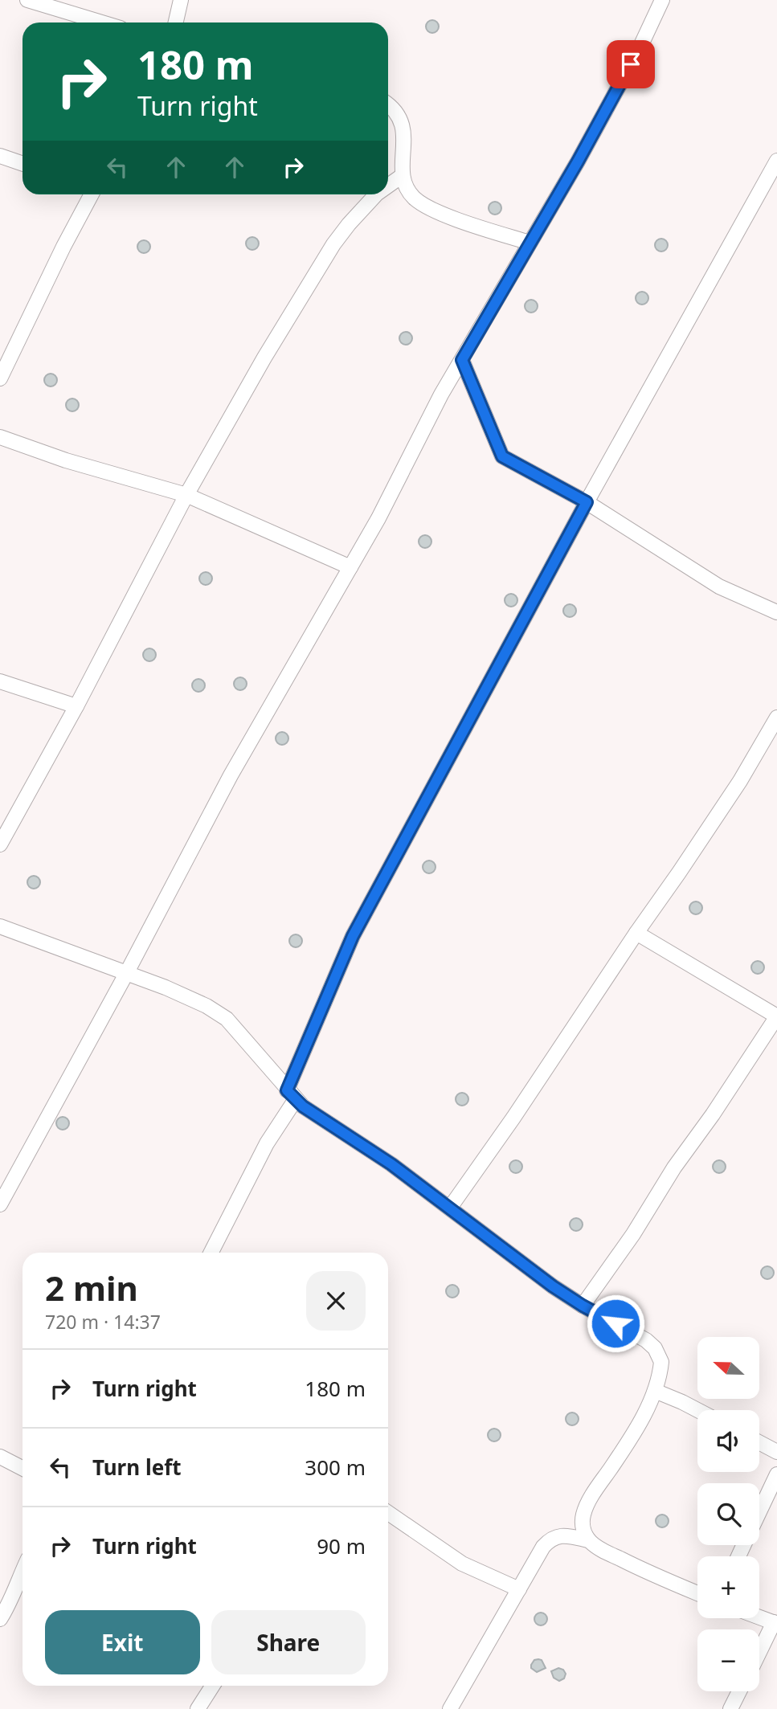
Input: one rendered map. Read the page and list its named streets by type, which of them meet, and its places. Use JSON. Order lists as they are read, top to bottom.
{
  "north": "left",
  "page": {
    "turn": ["180 m", "Turn right"],
    "heading": ["2 min", "720 m · 14:37"],
    "map_buttons": ["+", "−"],
    "list": [
      {
        "name": "Turn right",
        "value": "180 m"
      },
      {
        "name": "Turn left",
        "value": "300 m"
      },
      {
        "name": "Turn right",
        "value": "90 m"
      }
    ],
    "buttons": ["Exit", "Share"]
  }
}
